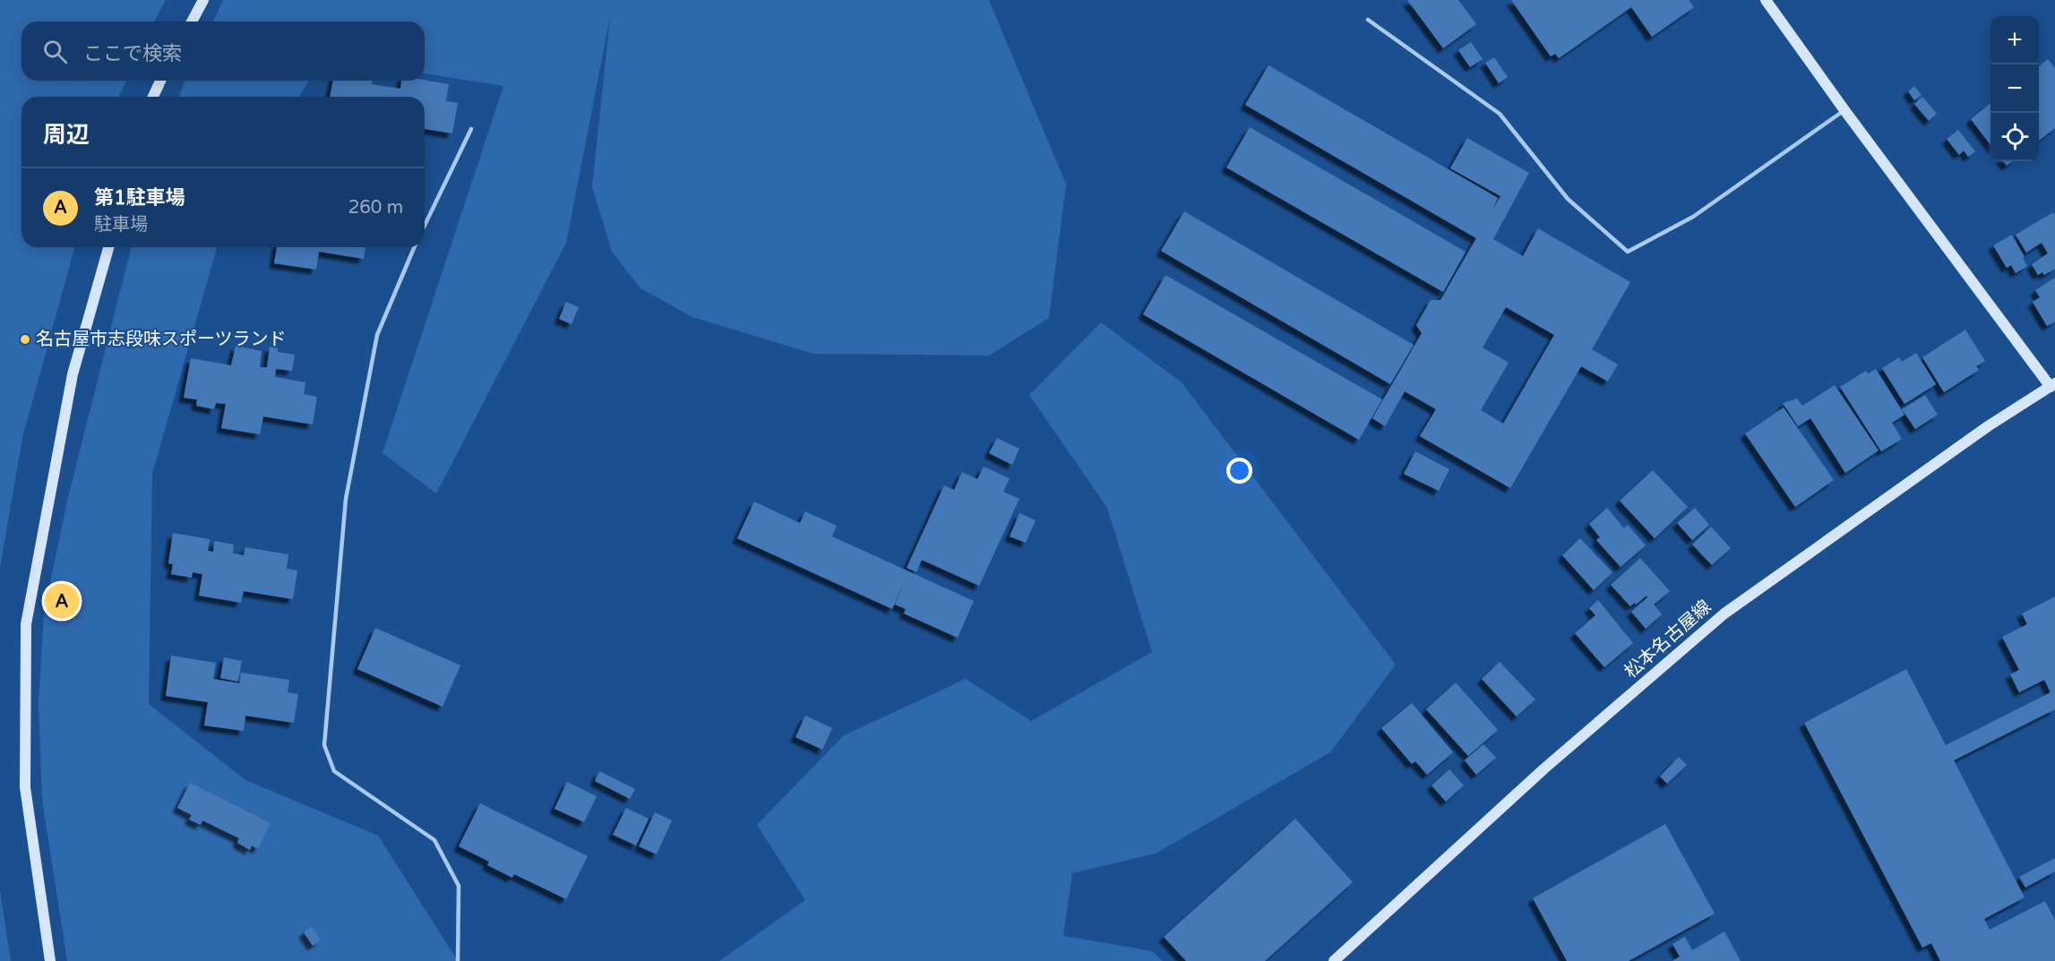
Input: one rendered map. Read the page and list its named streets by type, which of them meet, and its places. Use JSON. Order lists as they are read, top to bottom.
{
  "streets": {
    "street": ["松本名古屋線"]
  },
  "places": ["名古屋市志段味スポーツランド"],
  "page": {
    "map_buttons": ["+", "−"],
    "search": "ここで検索",
    "heading": "周辺",
    "list": [
      {
        "mark": "A",
        "name": "第1駐車場",
        "note": "駐車場",
        "value": "260 m"
      }
    ],
    "pins": "A"
  }
}
